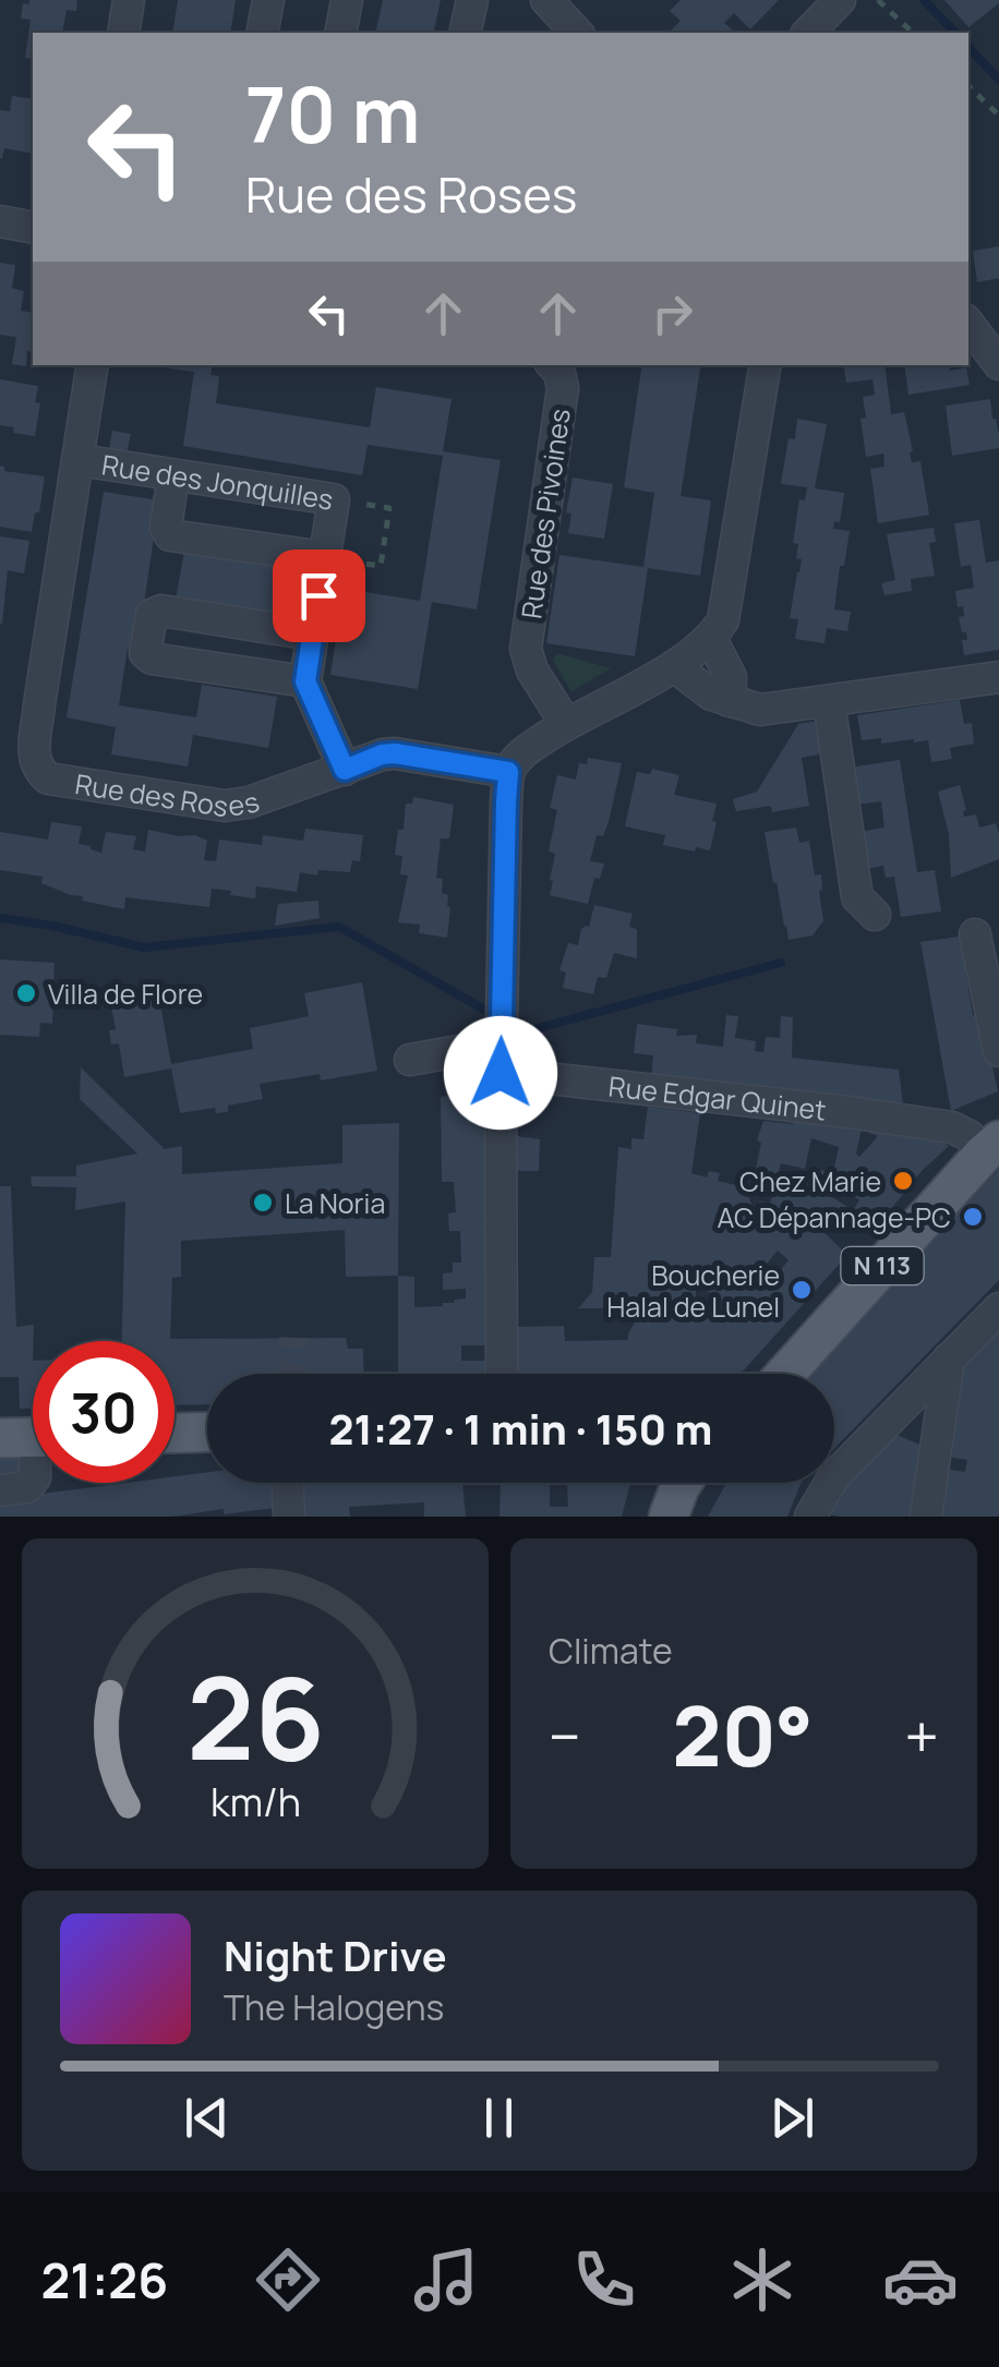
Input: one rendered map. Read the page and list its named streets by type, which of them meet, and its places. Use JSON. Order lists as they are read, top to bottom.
{
  "streets": {
    "main road": ["N 113"],
    "street": [
      "Rue des Jonquilles",
      "Rue des Pivoines",
      "Rue des Roses",
      "Rue Edgar Quinet"
    ]
  },
  "crossings": [
    ["Rue des Jonquilles", "Rue des Roses"],
    ["Rue Edgar Quinet", "N 113"]
  ],
  "places": [
    "Villa de Flore",
    "Chez Marie",
    "La Noria",
    "AC Dépannage-PC",
    "Boucherie Halal de Lunel"
  ],
  "page": {
    "turn": ["70 m", "Rue des Roses"],
    "limit": "30",
    "trip": "21:27 · 1 min · 150 m",
    "tile": "Climate",
    "heat": ["−", "20°", "+"],
    "song": ["Night Drive", "The Halogens"],
    "tabs": "21:26",
    "gauge": ["26", "km/h"]
  }
}
